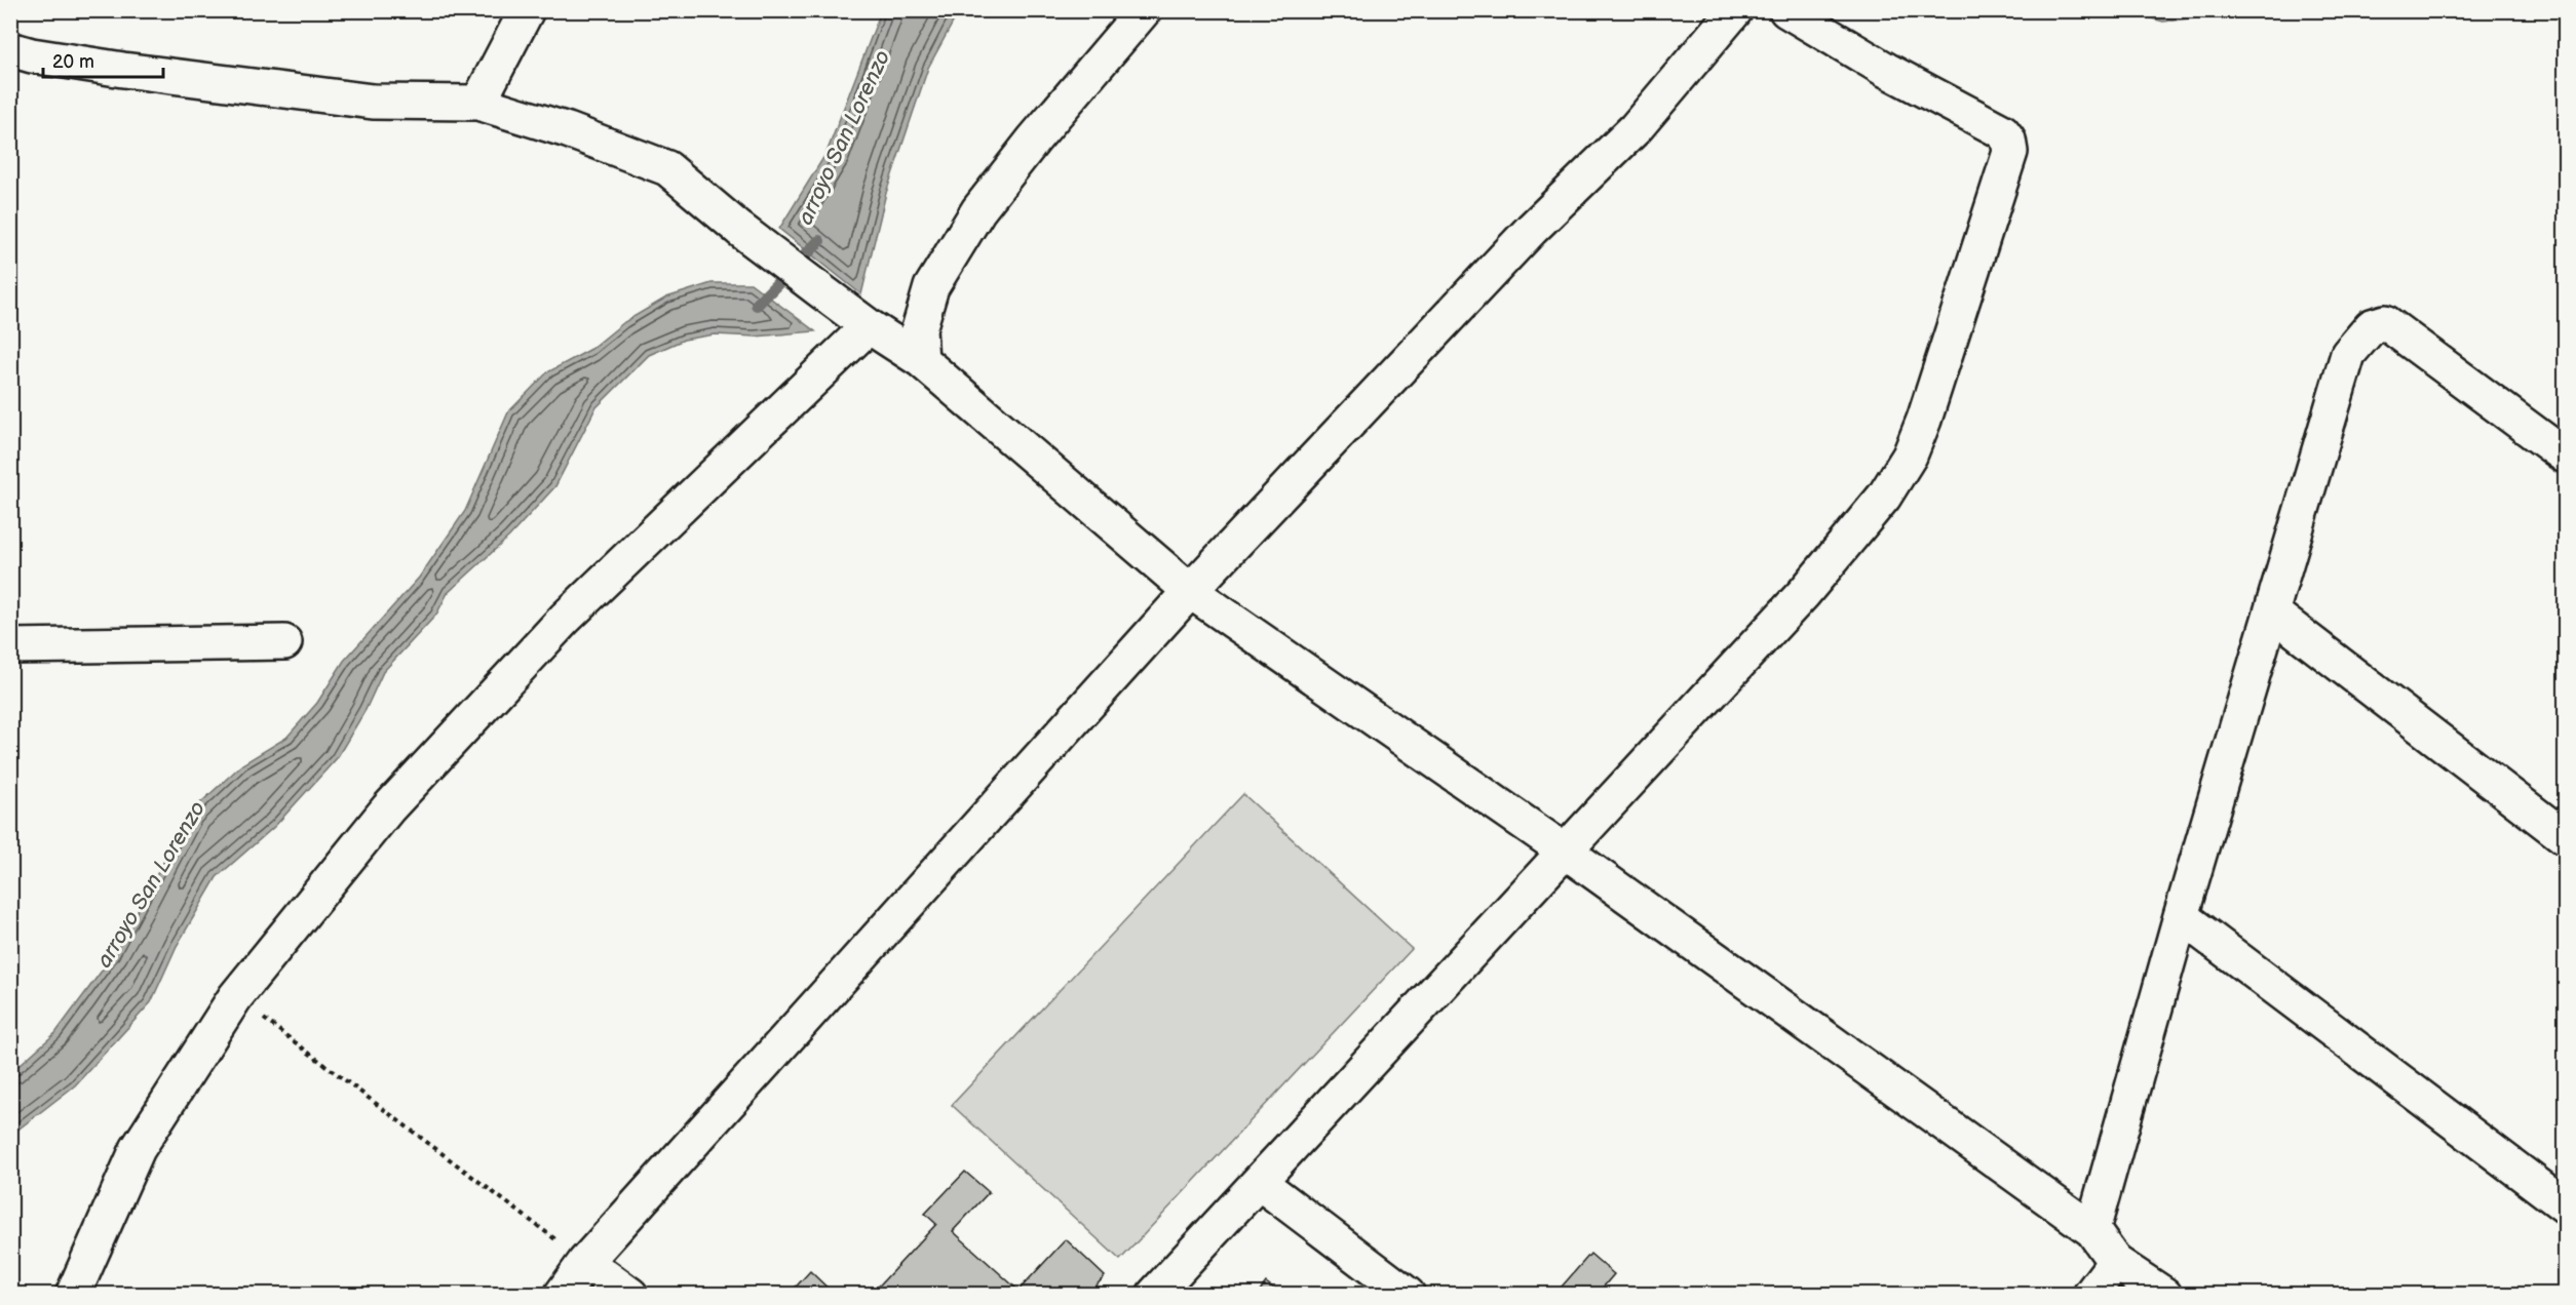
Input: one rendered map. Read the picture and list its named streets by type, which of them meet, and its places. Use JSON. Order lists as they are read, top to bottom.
{
  "water": ["arroyo San Lorenzo"],
  "scale_bar": "20 m"
}
